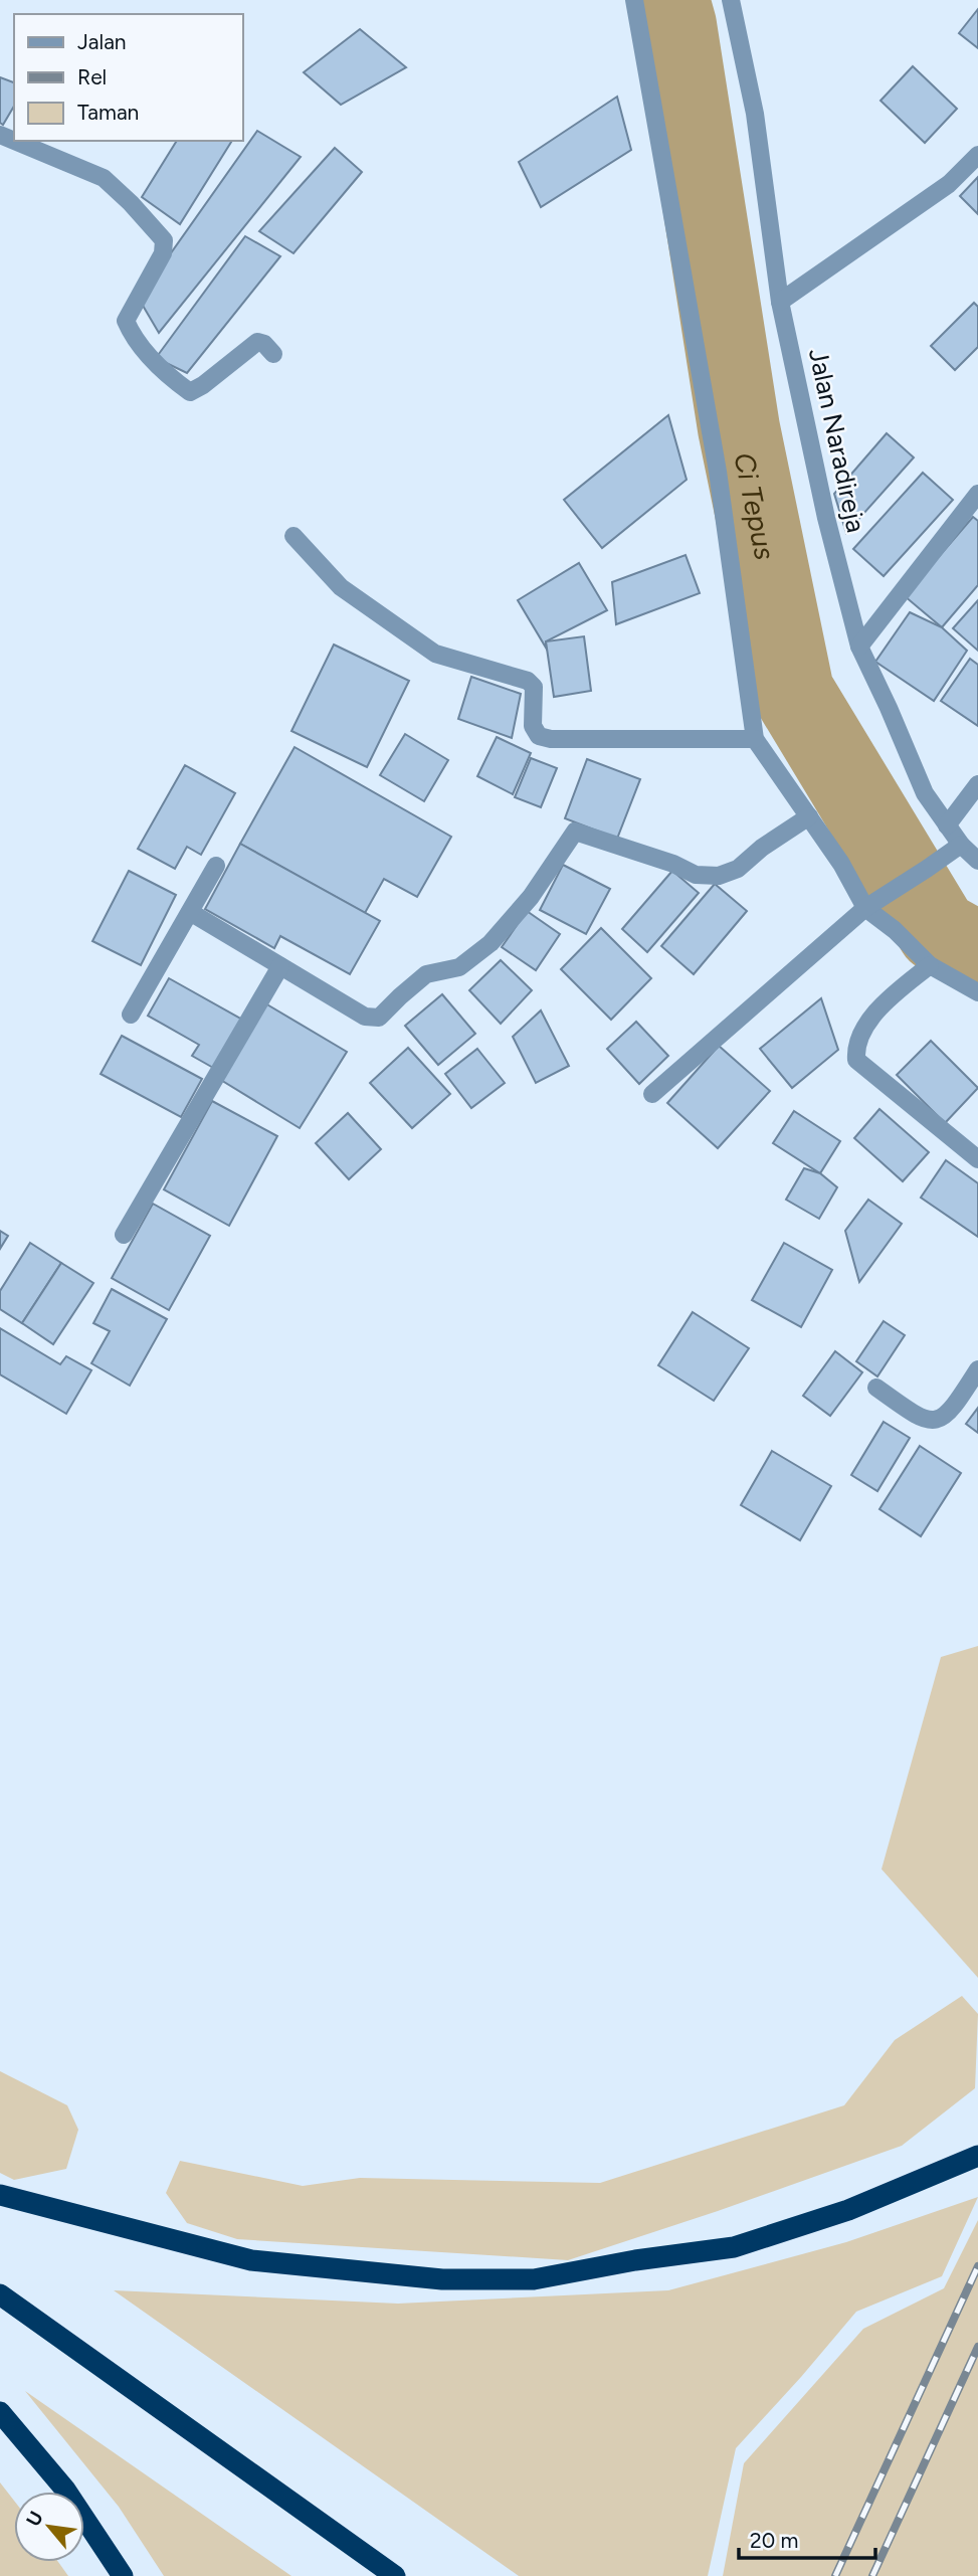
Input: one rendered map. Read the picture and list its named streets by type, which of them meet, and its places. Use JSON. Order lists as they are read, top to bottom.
{
  "streets": {
    "street": ["Jalan Naradireja"]
  },
  "water": ["Ci Tepus"],
  "legend": ["Jalan", "Rel", "Taman"],
  "scale_bar": "20 m",
  "north": "top left"
}
